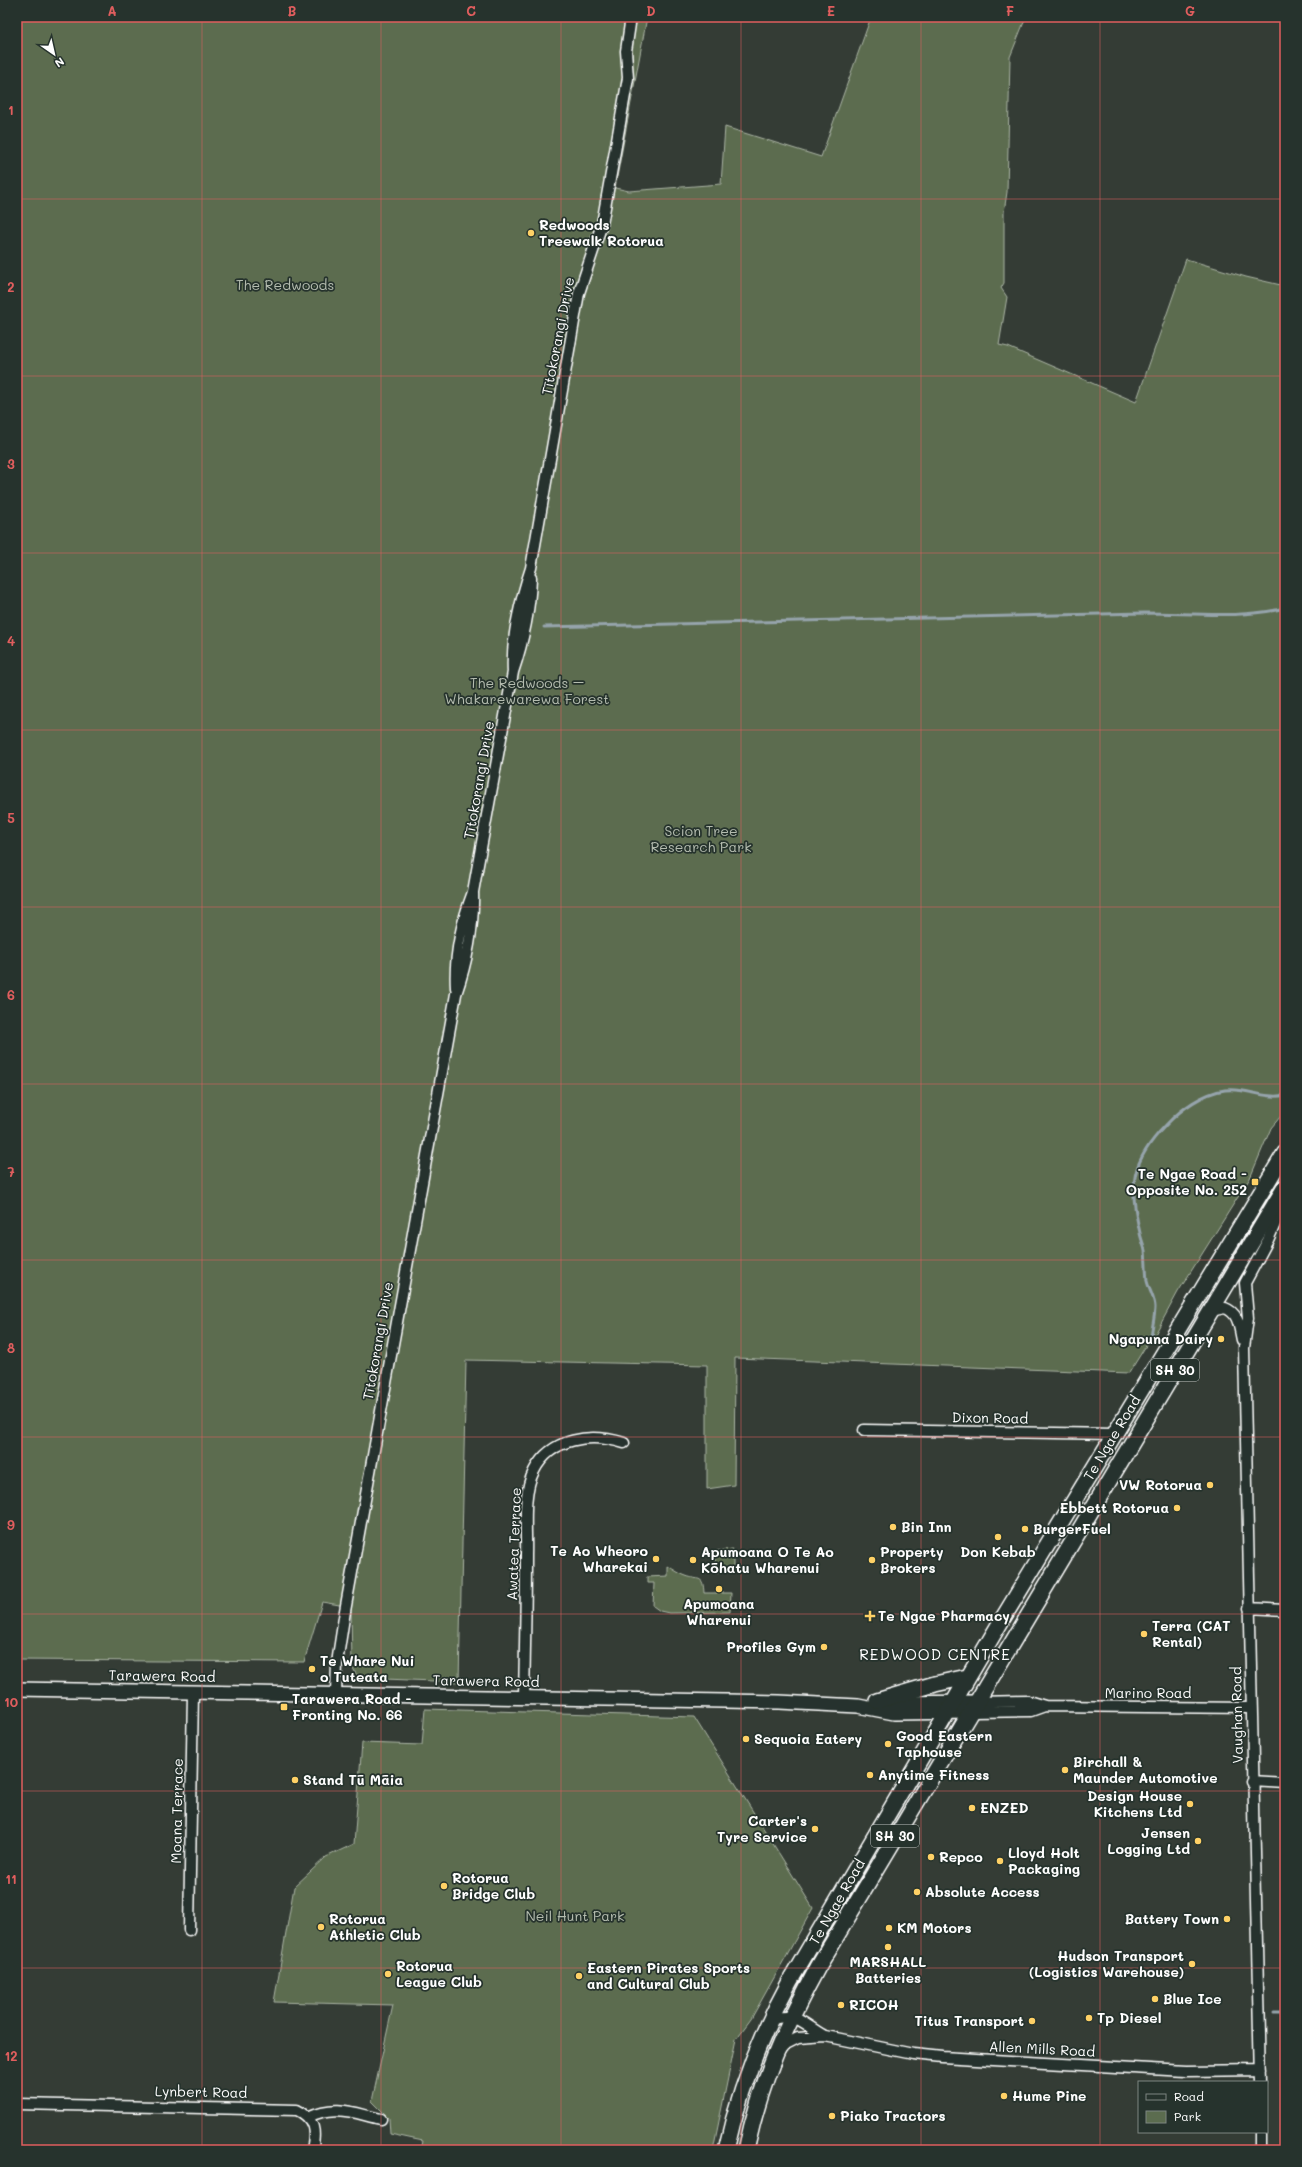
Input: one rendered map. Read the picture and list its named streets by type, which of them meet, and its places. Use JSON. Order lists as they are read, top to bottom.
{
  "streets": {
    "highway": ["SH 30", "Te Ngae Road"],
    "main road": ["Tarawera Road"],
    "street": [
      "Tītokorangi Drive",
      "Dixon Road",
      "Awatea Terrace",
      "Marino Road",
      "Vaughan Road",
      "Moana Terrace",
      "Allen Mills Road",
      "Lynbert Road"
    ]
  },
  "crossings": [
    ["Tītokorangi Drive", "Tarawera Road"],
    ["Dixon Road", "Te Ngae Road"],
    ["Te Ngae Road", "Tarawera Road"],
    ["Te Ngae Road", "Marino Road"],
    ["Te Ngae Road", "Vaughan Road"],
    ["Te Ngae Road", "Allen Mills Road"],
    ["Awatea Terrace", "Tarawera Road"],
    ["Tarawera Road", "Moana Terrace"],
    ["Marino Road", "Vaughan Road"],
    ["Vaughan Road", "Allen Mills Road"]
  ],
  "districts": ["REDWOOD CENTRE"],
  "parks": [
    "The Redwoods",
    "The Redwoods – Whakarewarewa Forest",
    "Scion Tree Research Park",
    "Neil Hunt Park"
  ],
  "places": {
    "other": [
      "Redwoods Treewalk Rotorua",
      "Ngapuna Dairy",
      "VW Rotorua",
      "Ebbett Rotorua",
      "Bin Inn",
      "BurgerFuel",
      "Don Kebab",
      "Te Ao Wheoro Wharekai",
      "Apumoana O Te Ao Kōhatu Wharenui",
      "Property Brokers",
      "Apumoana Wharenui",
      "Terra (CAT Rental)",
      "Profiles Gym",
      "Te Whare Nui o Tuteata",
      "Sequoia Eatery",
      "Good Eastern Taphouse",
      "Birchall & Maunder Automotive",
      "Anytime Fitness",
      "Stand Tū Māia",
      "Design House Kitchens Ltd",
      "ENZED",
      "Carter's Tyre Service",
      "Jensen Logging Ltd",
      "Repco",
      "Lloyd Holt Packaging",
      "Rotorua Bridge Club",
      "Absolute Access",
      "Battery Town",
      "Rotorua Athletic Club",
      "KM Motors",
      "MARSHALL Batteries",
      "Hudson Transport (Logistics Warehouse)",
      "Rotorua League Club",
      "Eastern Pirates Sports and Cultural Club",
      "Blue Ice",
      "RICOH",
      "Tp Diesel",
      "Titus Transport",
      "Hume Pine",
      "Piako Tractors"
    ],
    "transit": ["Te Ngae Road - Opposite No. 252", "Tarawera Road - Fronting No. 66"],
    "health": ["Te Ngae Pharmacy"]
  },
  "legend": ["Road", "Park"],
  "north": "bottom right",
  "grid": {
    "columns": [
      "A",
      "B",
      "C",
      "D",
      "E",
      "F",
      "G"
    ],
    "rows": [
      "1",
      "2",
      "3",
      "4",
      "5",
      "6",
      "7",
      "8",
      "9",
      "10",
      "11",
      "12"
    ]
  }
}
